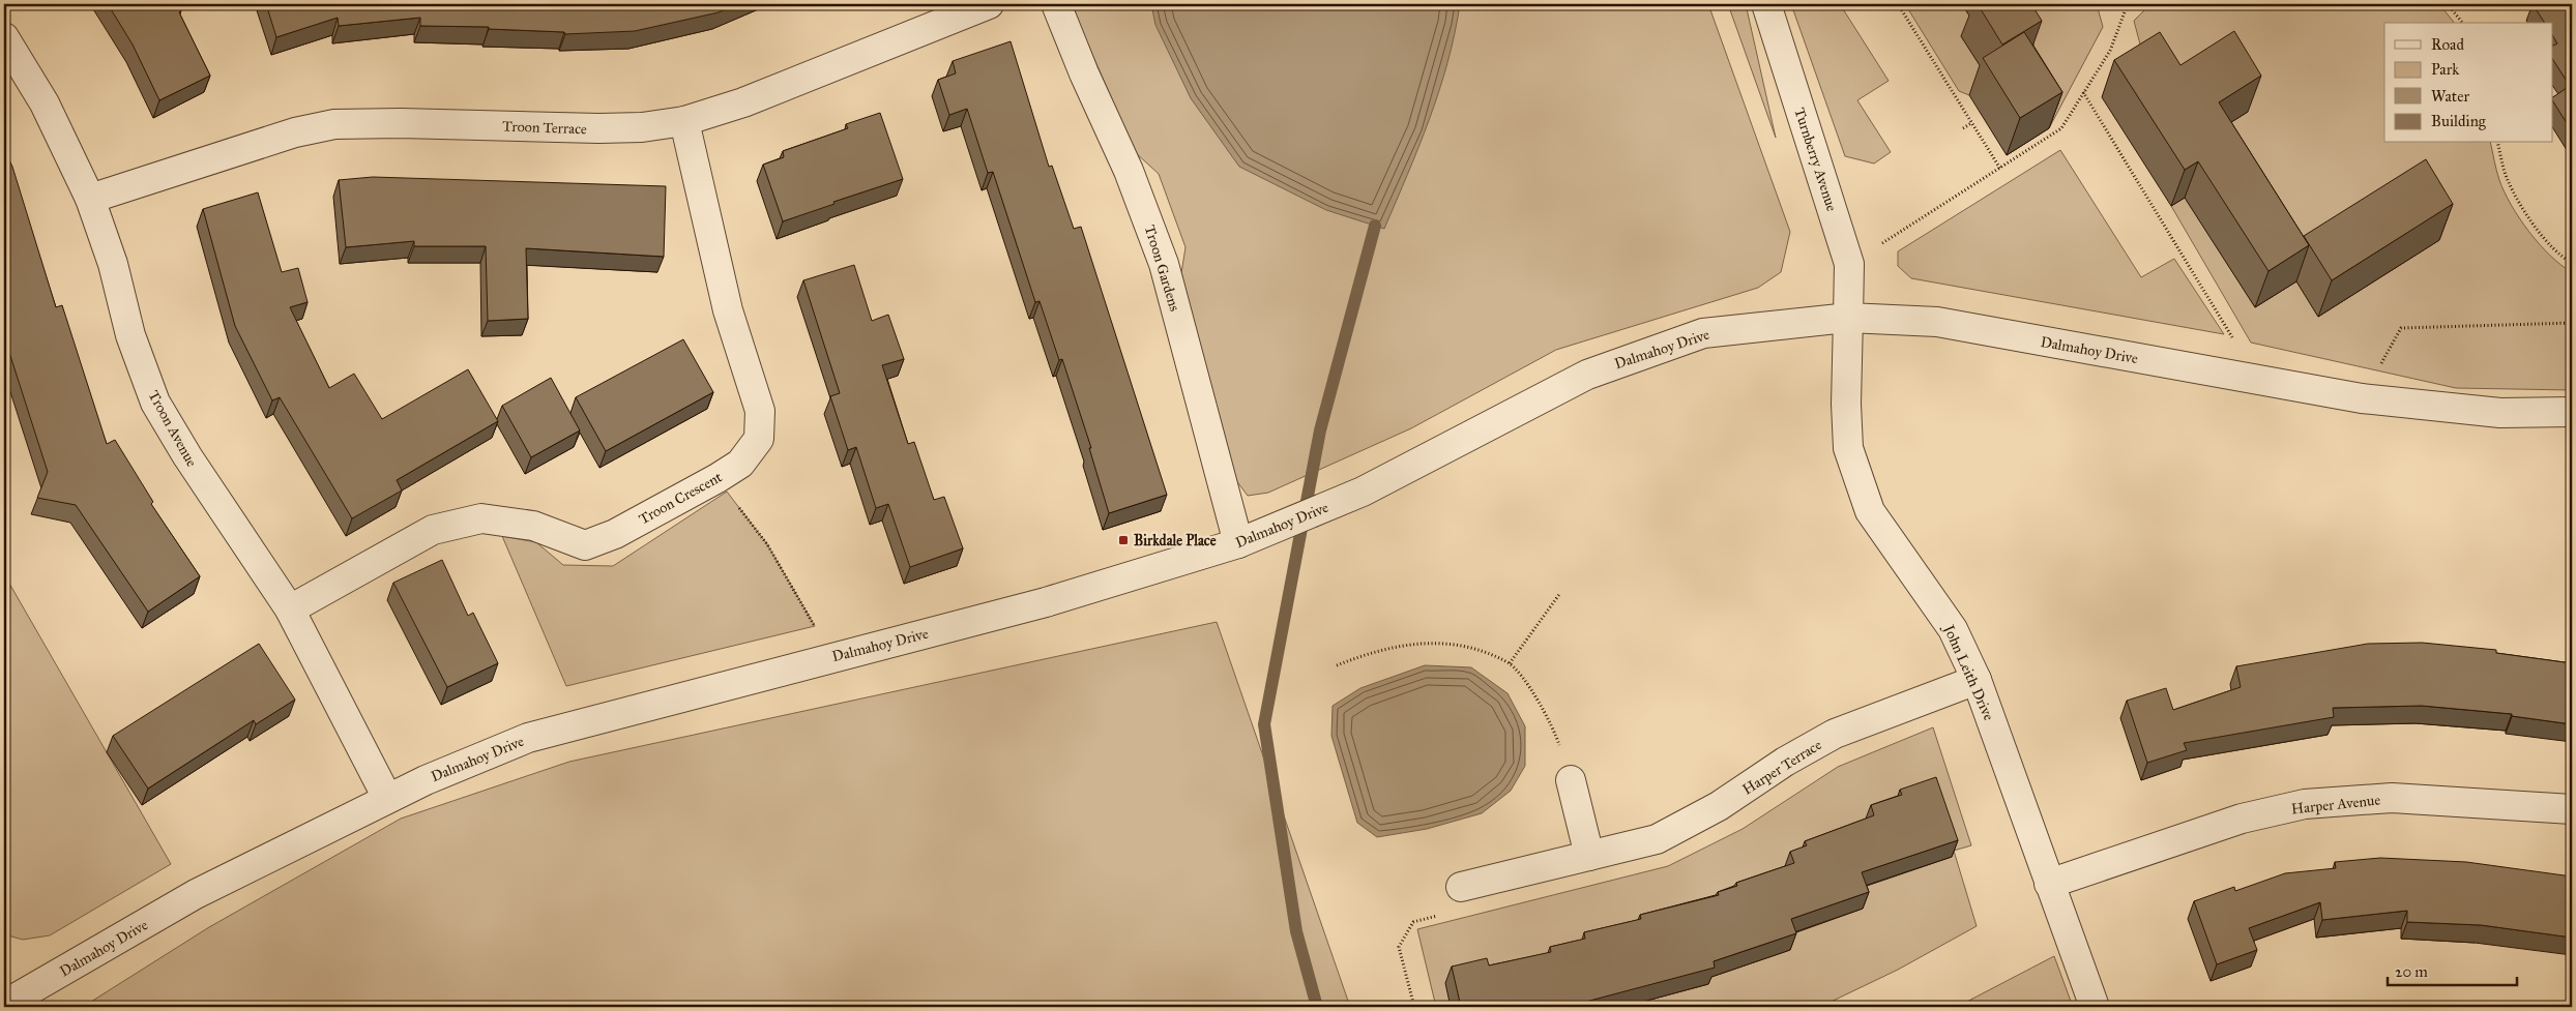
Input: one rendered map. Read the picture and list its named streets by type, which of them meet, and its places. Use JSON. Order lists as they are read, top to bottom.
{
  "streets": {
    "street": [
      "Troon Terrace",
      "Turnberry Avenue",
      "Troon Gardens",
      "Dalmahoy Drive",
      "Troon Avenue",
      "Troon Crescent",
      "John Leith Drive",
      "Harper Terrace",
      "Harper Avenue"
    ]
  },
  "crossings": [
    ["Troon Terrace", "Troon Avenue"],
    ["Troon Terrace", "Troon Crescent"],
    ["Turnberry Avenue", "Dalmahoy Drive"],
    ["Turnberry Avenue", "John Leith Drive"],
    ["Troon Gardens", "Dalmahoy Drive"],
    ["Dalmahoy Drive", "Troon Avenue"],
    ["Dalmahoy Drive", "John Leith Drive"],
    ["Troon Avenue", "Troon Crescent"],
    ["John Leith Drive", "Harper Terrace"],
    ["John Leith Drive", "Harper Avenue"]
  ],
  "places": {
    "transit": ["Birkdale Place"]
  },
  "legend": [
    "Road",
    "Park",
    "Water",
    "Building"
  ],
  "scale_bar": "20 m"
}
